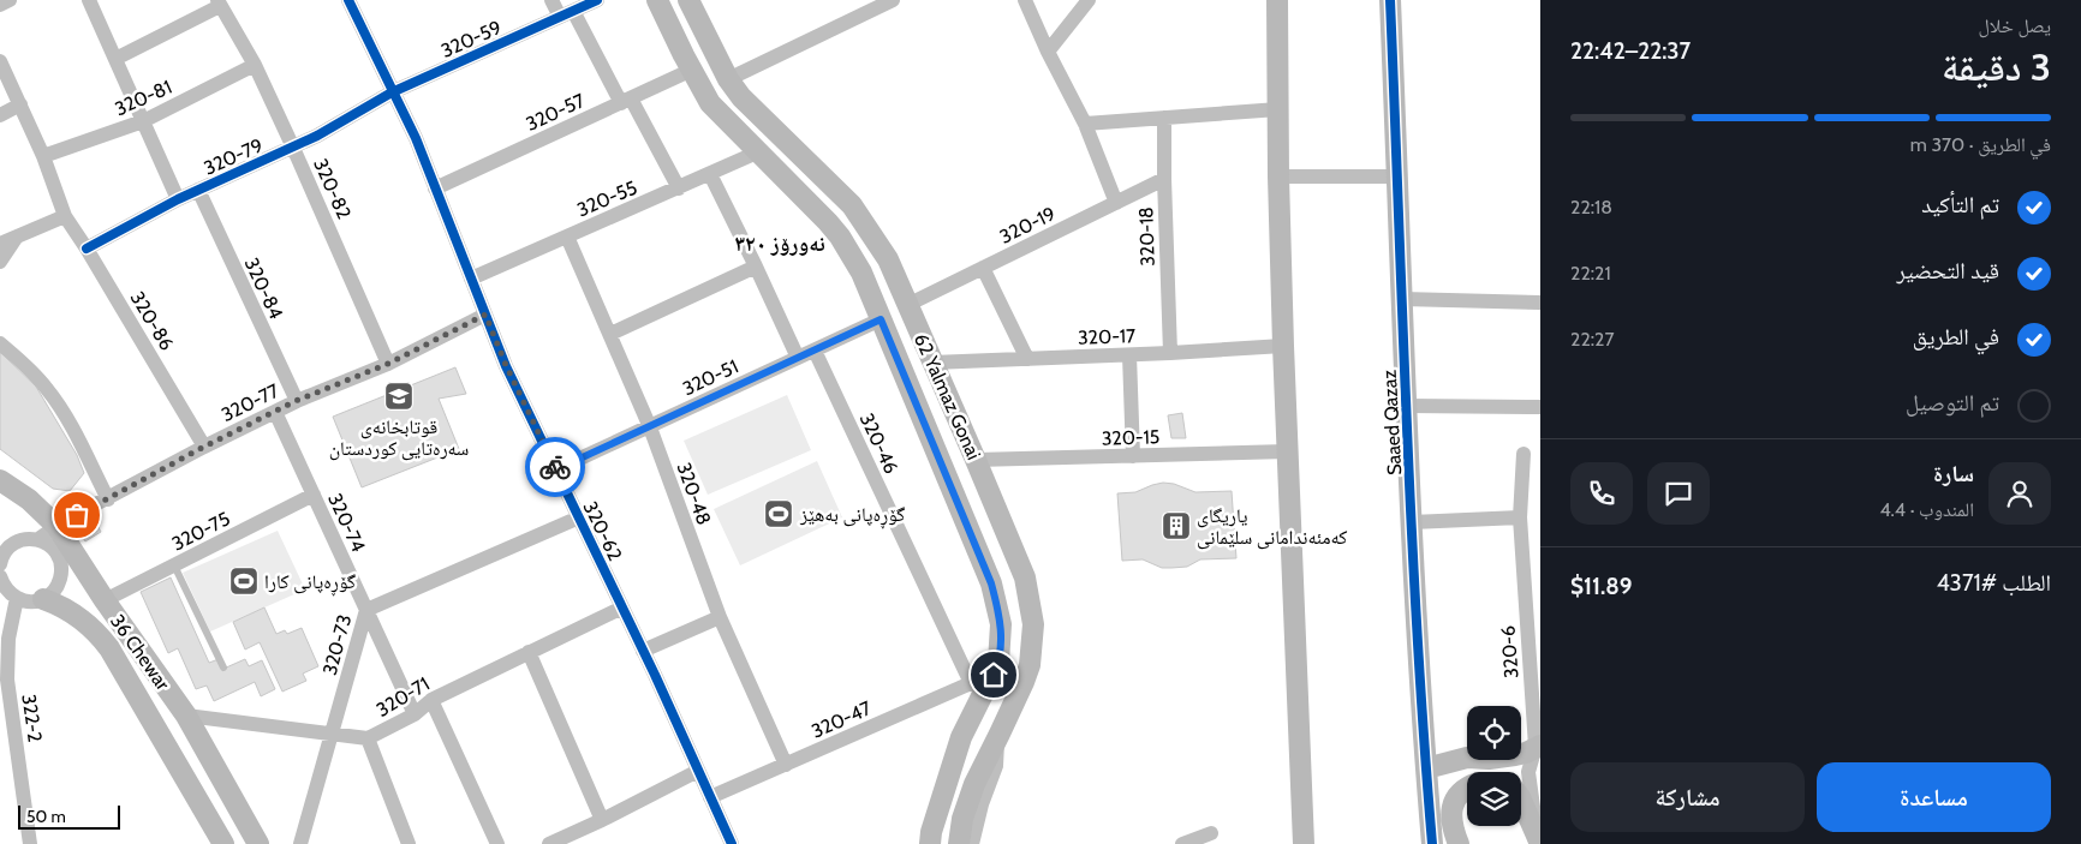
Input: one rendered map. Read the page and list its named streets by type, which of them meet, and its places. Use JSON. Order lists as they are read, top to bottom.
{
  "streets": {
    "street": [
      "320-59",
      "320-81",
      "320-57",
      "320-79",
      "320-82",
      "320-55",
      "320-19",
      "320-18",
      "320-84",
      "320-86",
      "320-17",
      "320-51",
      "62 Yalmaz Gonai",
      "320-77",
      "Saaed Qazaz",
      "320-15",
      "320-46",
      "320-48",
      "320-74",
      "320-75",
      "320-62",
      "320-73",
      "36 Chewar",
      "320-6",
      "320-71",
      "322-2",
      "320-47"
    ]
  },
  "crossings": [
    ["320-59", "320-79"],
    ["320-59", "320-62"],
    ["320-81", "320-82"],
    ["320-81", "320-86"],
    ["320-57", "62 Yalmaz Gonai"],
    ["320-57", "320-62"],
    ["320-79", "320-82"],
    ["320-79", "320-84"],
    ["320-79", "320-86"],
    ["320-79", "320-62"],
    ["320-82", "320-77"],
    ["320-55", "62 Yalmaz Gonai"],
    ["320-55", "320-48"],
    ["320-55", "320-62"],
    ["320-19", "320-18"],
    ["320-19", "62 Yalmaz Gonai"],
    ["320-18", "320-17"],
    ["320-84", "320-77"],
    ["320-86", "320-77"],
    ["320-17", "62 Yalmaz Gonai"],
    ["320-51", "62 Yalmaz Gonai"],
    ["320-51", "320-46"],
    ["320-51", "320-48"],
    ["320-51", "320-62"],
    ["62 Yalmaz Gonai", "320-15"],
    ["62 Yalmaz Gonai", "320-46"],
    ["62 Yalmaz Gonai", "320-47"],
    ["320-77", "320-74"],
    ["320-77", "320-62"],
    ["320-77", "36 Chewar"],
    ["320-46", "320-47"],
    ["320-48", "320-47"],
    ["320-74", "320-75"],
    ["320-74", "320-73"],
    ["320-74", "320-71"],
    ["320-75", "36 Chewar"],
    ["320-62", "320-73"],
    ["320-62", "320-71"],
    ["320-62", "320-47"],
    ["320-73", "320-71"],
    ["36 Chewar", "320-71"]
  ],
  "districts": ["نەورۆز ٣٢٠"],
  "places": {
    "school or university": ["قوتابخانەی سەرەتایی کوردستان"],
    "sports": ["گۆڕەپانی بەهێز", "گۆڕەپانی کارا"],
    "building": ["یاریگای کەمئەندامانی سلێمانی"]
  },
  "scale_bar": "50 m",
  "page": {
    "heading": ["3 دقيقة", "يصل خلال", "22:37–22:42"],
    "panel": [
      "سارة",
      "المندوب · 4.4",
      "الطلب #4371",
      "$11.89"
    ],
    "bar": "في الطريق · 370 m",
    "list": [
      ["تم التأكيد", "22:18"],
      ["قيد التحضير", "22:21"],
      ["في الطريق", "22:27"],
      "تم التوصيل"
    ],
    "buttons": ["مساعدة", "مشاركة"],
    "scale": "50 m"
  }
}
